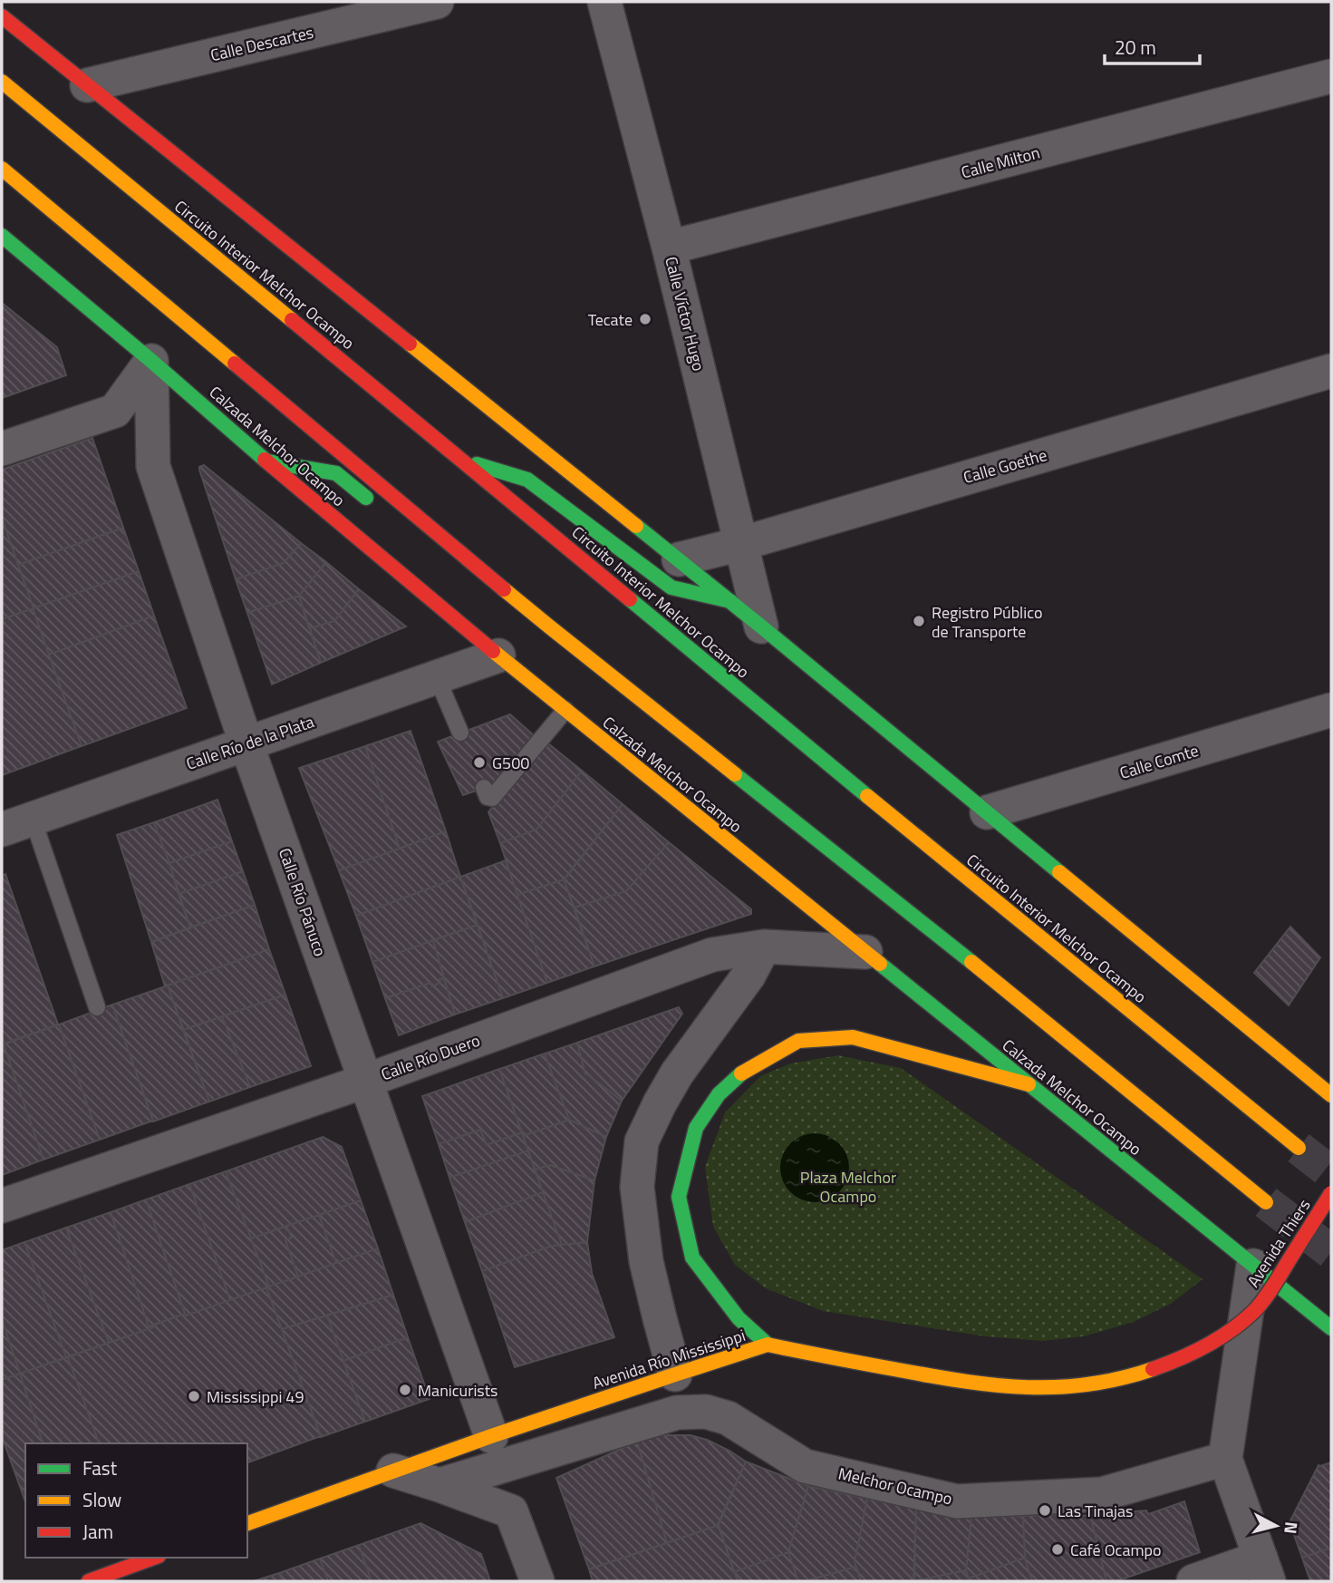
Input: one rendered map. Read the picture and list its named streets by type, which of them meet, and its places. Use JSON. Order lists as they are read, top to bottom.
{
  "streets": {
    "main road": [
      "Circuito Interior Melchor Ocampo",
      "Calzada Melchor Ocampo",
      "Avenida Thiers",
      "Avenida Río Mississippi"
    ],
    "street": [
      "Calle Descartes",
      "Calle Milton",
      "Calle Víctor Hugo",
      "Calle Goethe",
      "Calle Río de la Plata",
      "Calle Comte",
      "Calle Río Pánuco",
      "Calle Río Duero",
      "Melchor Ocampo"
    ]
  },
  "crossings": [
    ["Calle Milton", "Calle Víctor Hugo"],
    ["Calle Víctor Hugo", "Calle Goethe"],
    ["Calzada Melchor Ocampo", "Calle Río de la Plata"],
    ["Calzada Melchor Ocampo", "Calle Río Pánuco"],
    ["Calzada Melchor Ocampo", "Calle Río Duero"],
    ["Calle Río de la Plata", "Calle Río Pánuco"],
    ["Calle Río Pánuco", "Calle Río Duero"],
    ["Calle Río Pánuco", "Avenida Río Mississippi"],
    ["Avenida Thiers", "Avenida Río Mississippi"]
  ],
  "parks": ["Plaza Melchor Ocampo"],
  "places": [
    "Tecate",
    "Registro Público de Transporte",
    "G500",
    "Manicurists",
    "Mississippi 49",
    "Las Tinajas",
    "Café Ocampo"
  ],
  "legend": ["Fast", "Slow", "Jam"],
  "scale_bar": "20 m",
  "north": "right"
}
